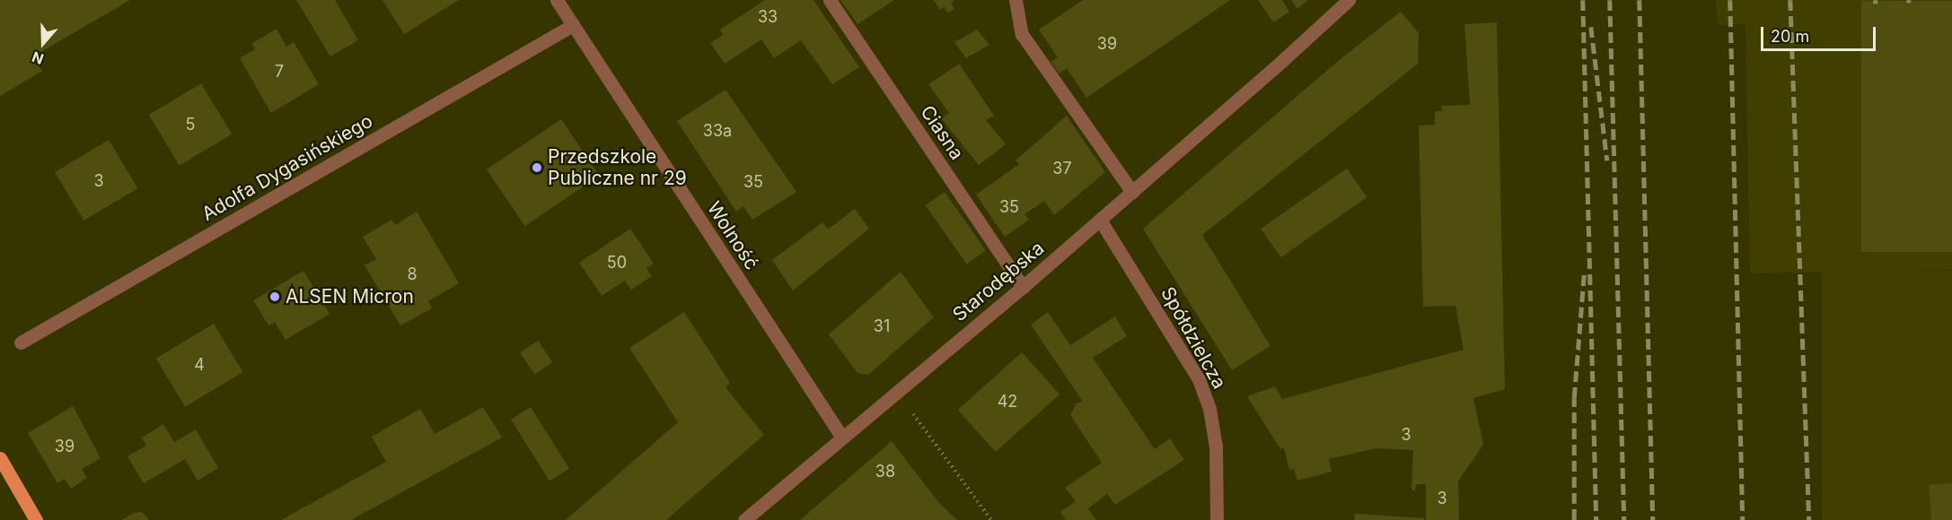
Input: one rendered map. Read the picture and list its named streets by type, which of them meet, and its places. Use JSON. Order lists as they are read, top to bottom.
{
  "streets": {
    "street": [
      "Ciasna",
      "Adolfa Dygasińskiego",
      "Wolność",
      "Starodębska",
      "Spółdzielcza"
    ]
  },
  "crossings": [
    ["Ciasna", "Starodębska"],
    ["Adolfa Dygasińskiego", "Wolność"],
    ["Wolność", "Starodębska"],
    ["Starodębska", "Spółdzielcza"]
  ],
  "places": ["Przedszkole Publiczne nr 29", "ALSEN Micron"],
  "house_numbers": [
    "33",
    "39",
    "7",
    "5",
    "33a",
    "37",
    "3",
    "35",
    "35",
    "50",
    "8",
    "31",
    "4",
    "42",
    "3",
    "39",
    "38",
    "3"
  ],
  "scale_bar": "20 m",
  "north": "bottom"
}
